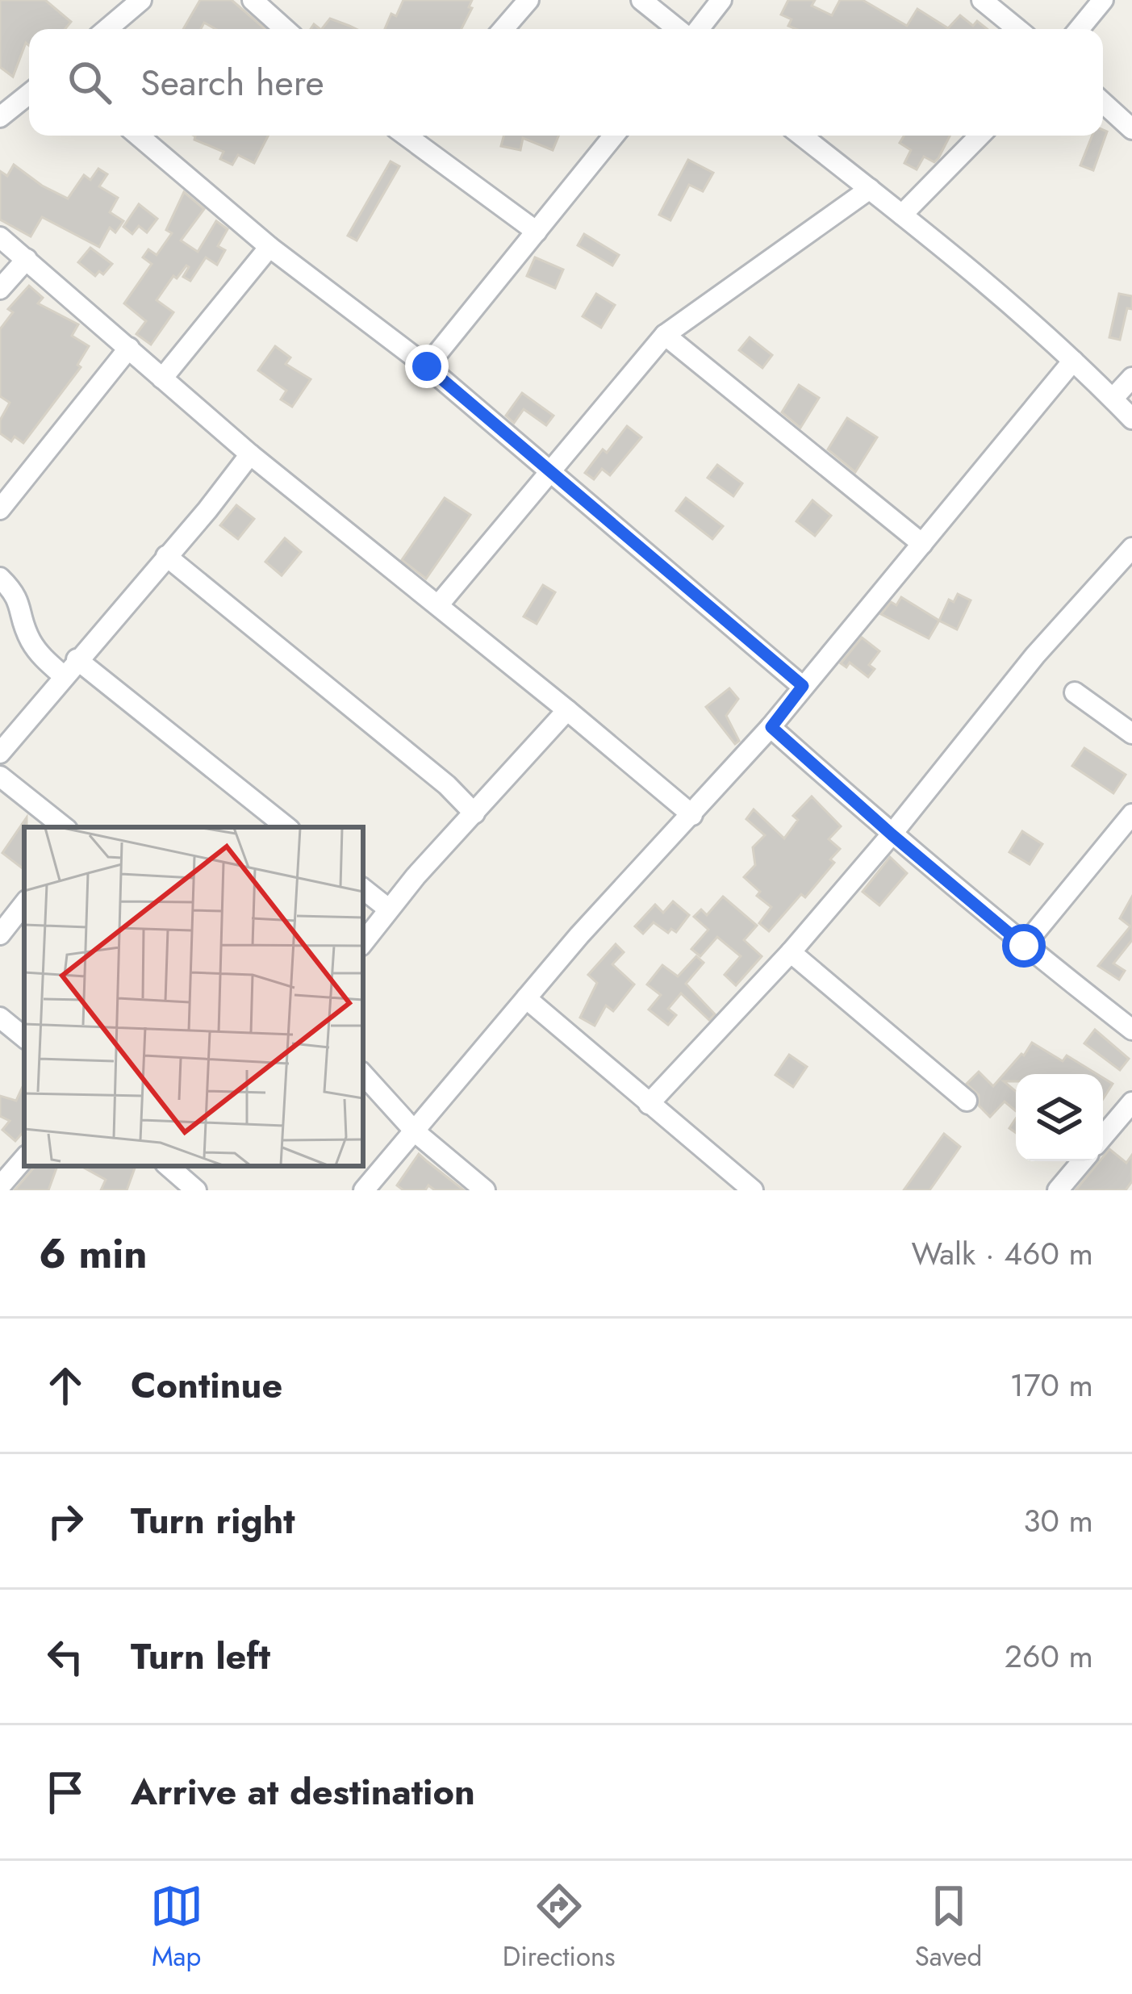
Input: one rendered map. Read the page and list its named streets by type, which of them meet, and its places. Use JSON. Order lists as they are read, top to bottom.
{
  "page": {
    "search": "Search here",
    "heading": ["6 min", "Walk · 460 m"],
    "list": [
      ["Continue", "170 m"],
      ["Turn right", "30 m"],
      ["Turn left", "260 m"],
      "Arrive at destination"
    ],
    "nav": ["Map", "Directions", "Saved"]
  }
}
